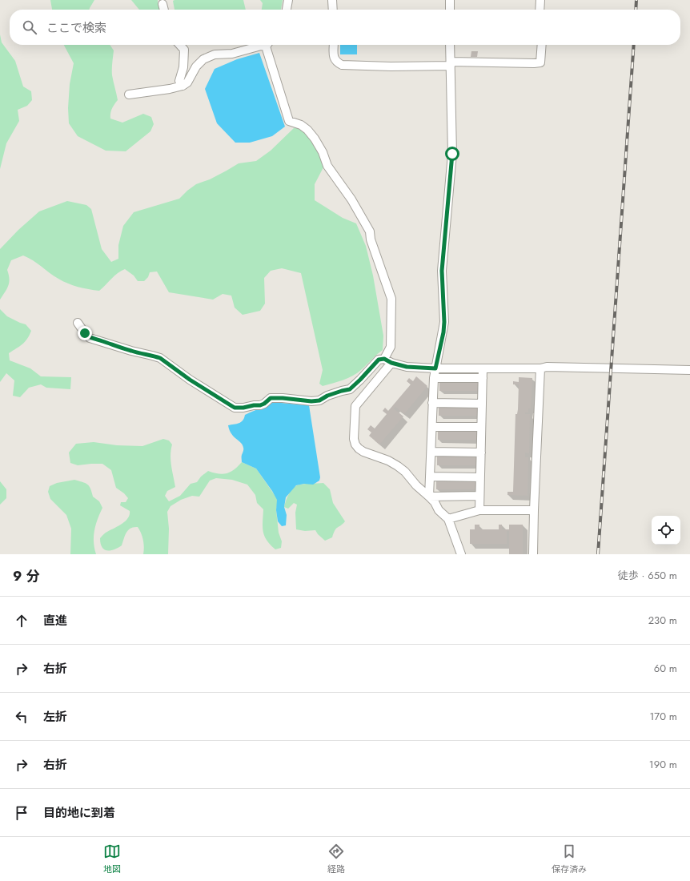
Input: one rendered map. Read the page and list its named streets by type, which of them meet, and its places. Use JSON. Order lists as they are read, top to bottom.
{
  "page": {
    "search": "ここで検索",
    "heading": ["9 分", "徒歩 · 650 m"],
    "list": [
      ["直進", "230 m"],
      ["右折", "60 m"],
      ["左折", "170 m"],
      ["右折", "190 m"],
      "目的地に到着"
    ],
    "nav": ["地図", "経路", "保存済み"]
  }
}
